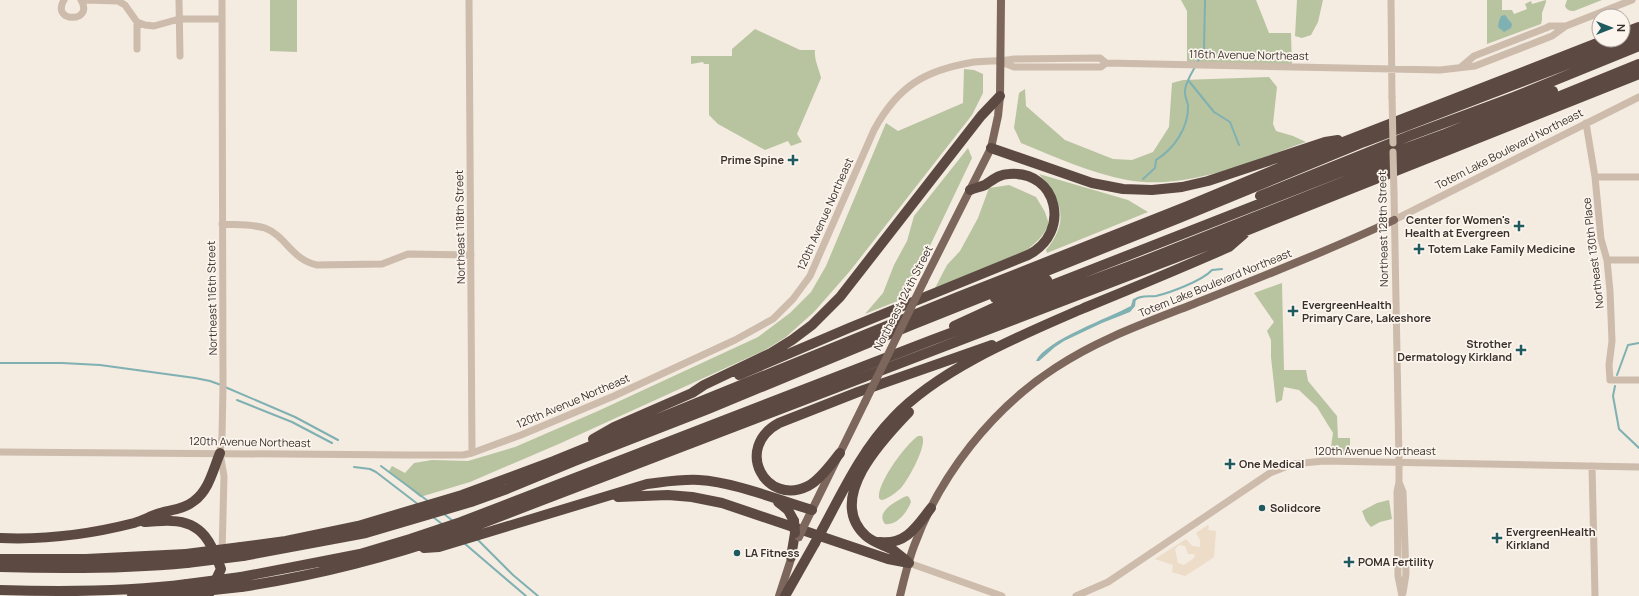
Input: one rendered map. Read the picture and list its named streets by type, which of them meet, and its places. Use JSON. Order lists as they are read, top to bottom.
{
  "streets": {
    "main road": ["Totem Lake Boulevard Northeast", "Northeast 124th Street"],
    "street": [
      "116th Avenue Northeast",
      "120th Avenue Northeast",
      "Northeast 118th Street",
      "Northeast 128th Street",
      "Northeast 130th Place",
      "Northeast 116th Street"
    ]
  },
  "crossings": [
    ["116th Avenue Northeast", "120th Avenue Northeast"],
    ["116th Avenue Northeast", "Northeast 128th Street"],
    ["116th Avenue Northeast", "Northeast 124th Street"],
    ["Totem Lake Boulevard Northeast", "Northeast 128th Street"],
    ["Totem Lake Boulevard Northeast", "Northeast 130th Place"],
    ["120th Avenue Northeast", "Northeast 118th Street"],
    ["120th Avenue Northeast", "Northeast 128th Street"],
    ["120th Avenue Northeast", "Northeast 116th Street"],
    ["120th Avenue Northeast", "Northeast 124th Street"]
  ],
  "places": {
    "health": [
      "Prime Spine",
      "Center for Women's Health at Evergreen",
      "Totem Lake Family Medicine",
      "EvergreenHealth Primary Care, Lakeshore",
      "Strother Dermatology Kirkland",
      "One Medical",
      "EvergreenHealth Kirkland",
      "POMA Fertility"
    ],
    "other": ["Solidcore", "LA Fitness"]
  },
  "north": "right"
}
